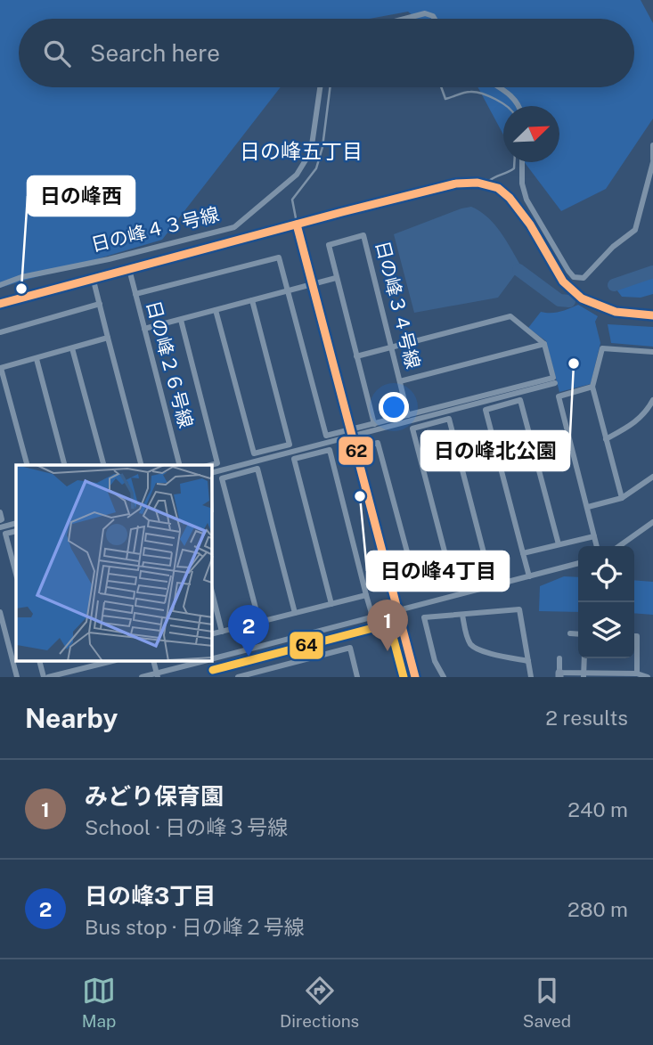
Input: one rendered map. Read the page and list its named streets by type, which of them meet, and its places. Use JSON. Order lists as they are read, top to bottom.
{
  "streets": {
    "street": ["日の峰４３号線", "日の峰３４号線", "日の峰２６号線"]
  },
  "districts": ["日の峰五丁目"],
  "places": ["日の峰西", "日の峰北公園", "日の峰4丁目"],
  "lines": ["transit line 62", "transit line 64"],
  "north": "top right",
  "page": {
    "search": "Search here",
    "pins": ["1", "2"],
    "heading": ["Nearby", "2 results"],
    "list": [
      {
        "mark": "1",
        "name": "みどり保育園",
        "note": "School · 日の峰３号線",
        "value": "240 m"
      },
      {
        "mark": "2",
        "name": "日の峰3丁目",
        "note": "Bus stop · 日の峰２号線",
        "value": "280 m"
      }
    ],
    "nav": ["Map", "Directions", "Saved"]
  }
}
